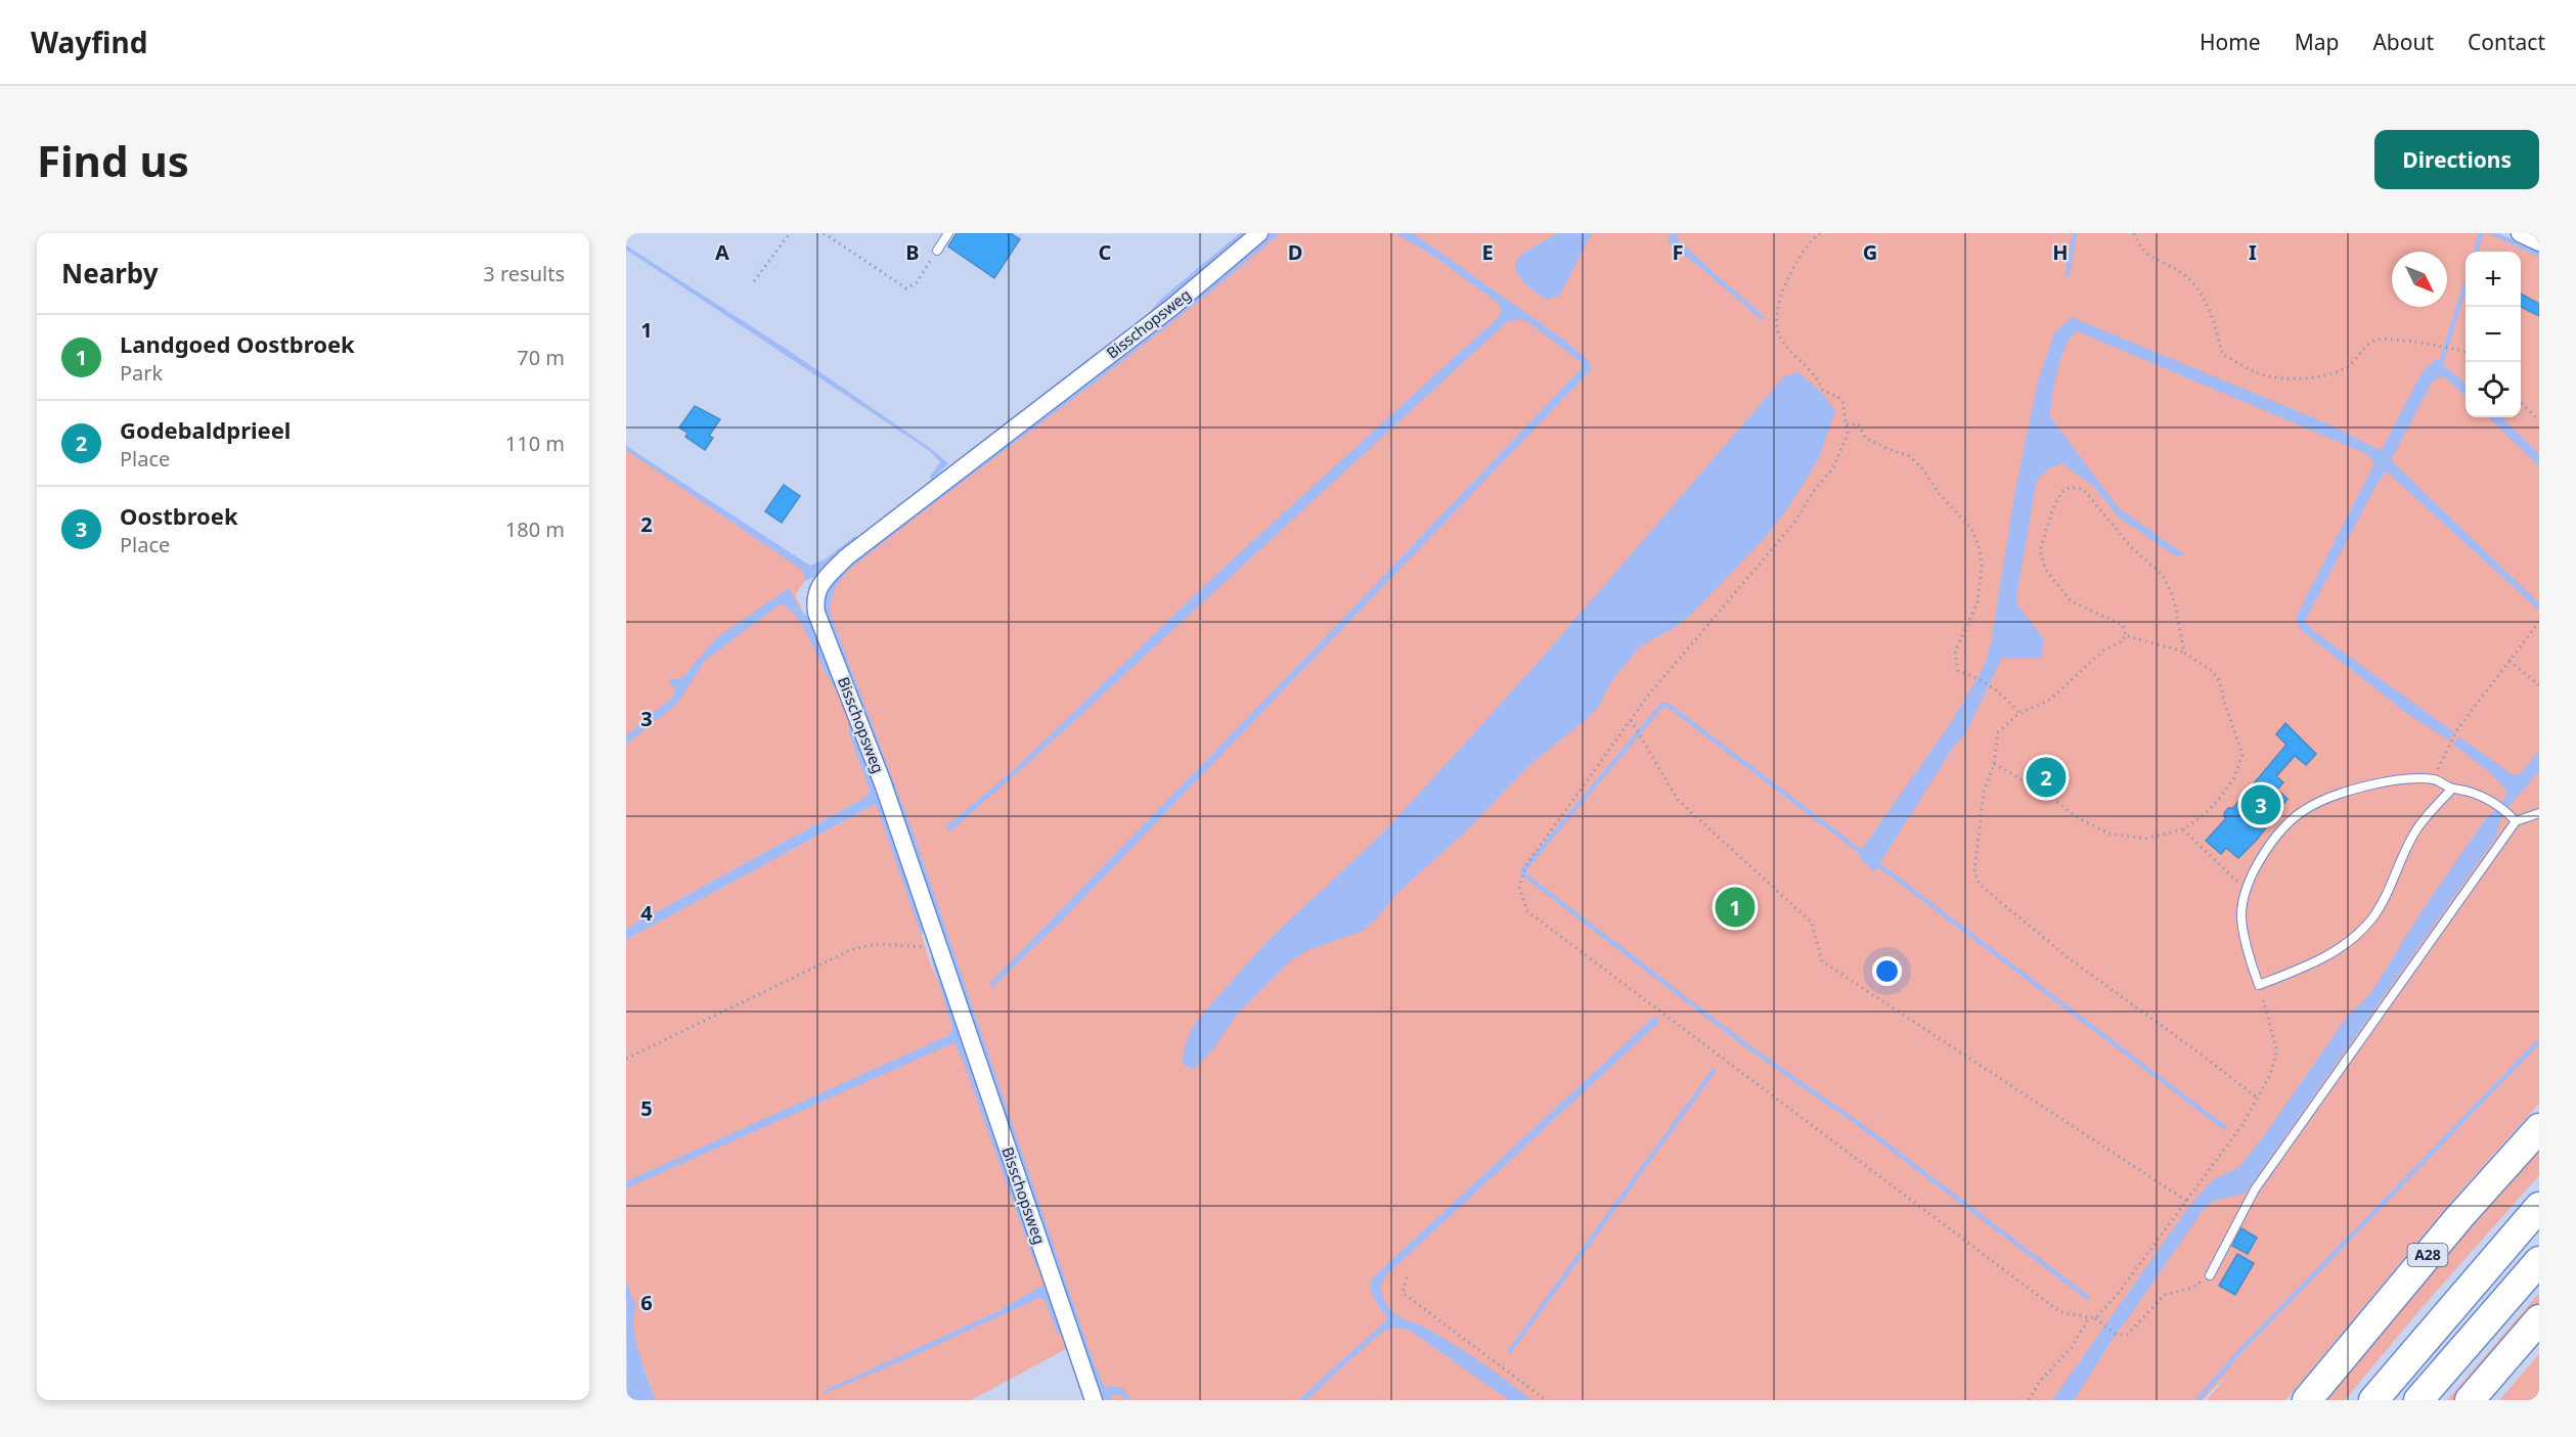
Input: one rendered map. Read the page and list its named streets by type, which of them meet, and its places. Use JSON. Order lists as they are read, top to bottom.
{
  "streets": {
    "highway": ["A28"],
    "street": ["Bisschopsweg"]
  },
  "north": "bottom right",
  "page": {
    "header": "Wayfind",
    "nav": [
      "Home",
      "Map",
      "About",
      "Contact"
    ],
    "buttons": "Directions",
    "title": "Find us",
    "heading": ["Nearby", "3 results"],
    "map_buttons": ["+", "−"],
    "list": [
      {
        "mark": "1",
        "name": "Landgoed Oostbroek",
        "note": "Park",
        "value": "70 m"
      },
      {
        "mark": "2",
        "name": "Godebaldprieel",
        "note": "Place",
        "value": "110 m"
      },
      {
        "mark": "3",
        "name": "Oostbroek",
        "note": "Place",
        "value": "180 m"
      }
    ],
    "pins": ["2", "3", "1"]
  },
  "grid": {
    "columns": [
      "A",
      "B",
      "C",
      "D",
      "E",
      "F",
      "G",
      "H",
      "I"
    ],
    "rows": [
      "1",
      "2",
      "3",
      "4",
      "5",
      "6"
    ]
  }
}
